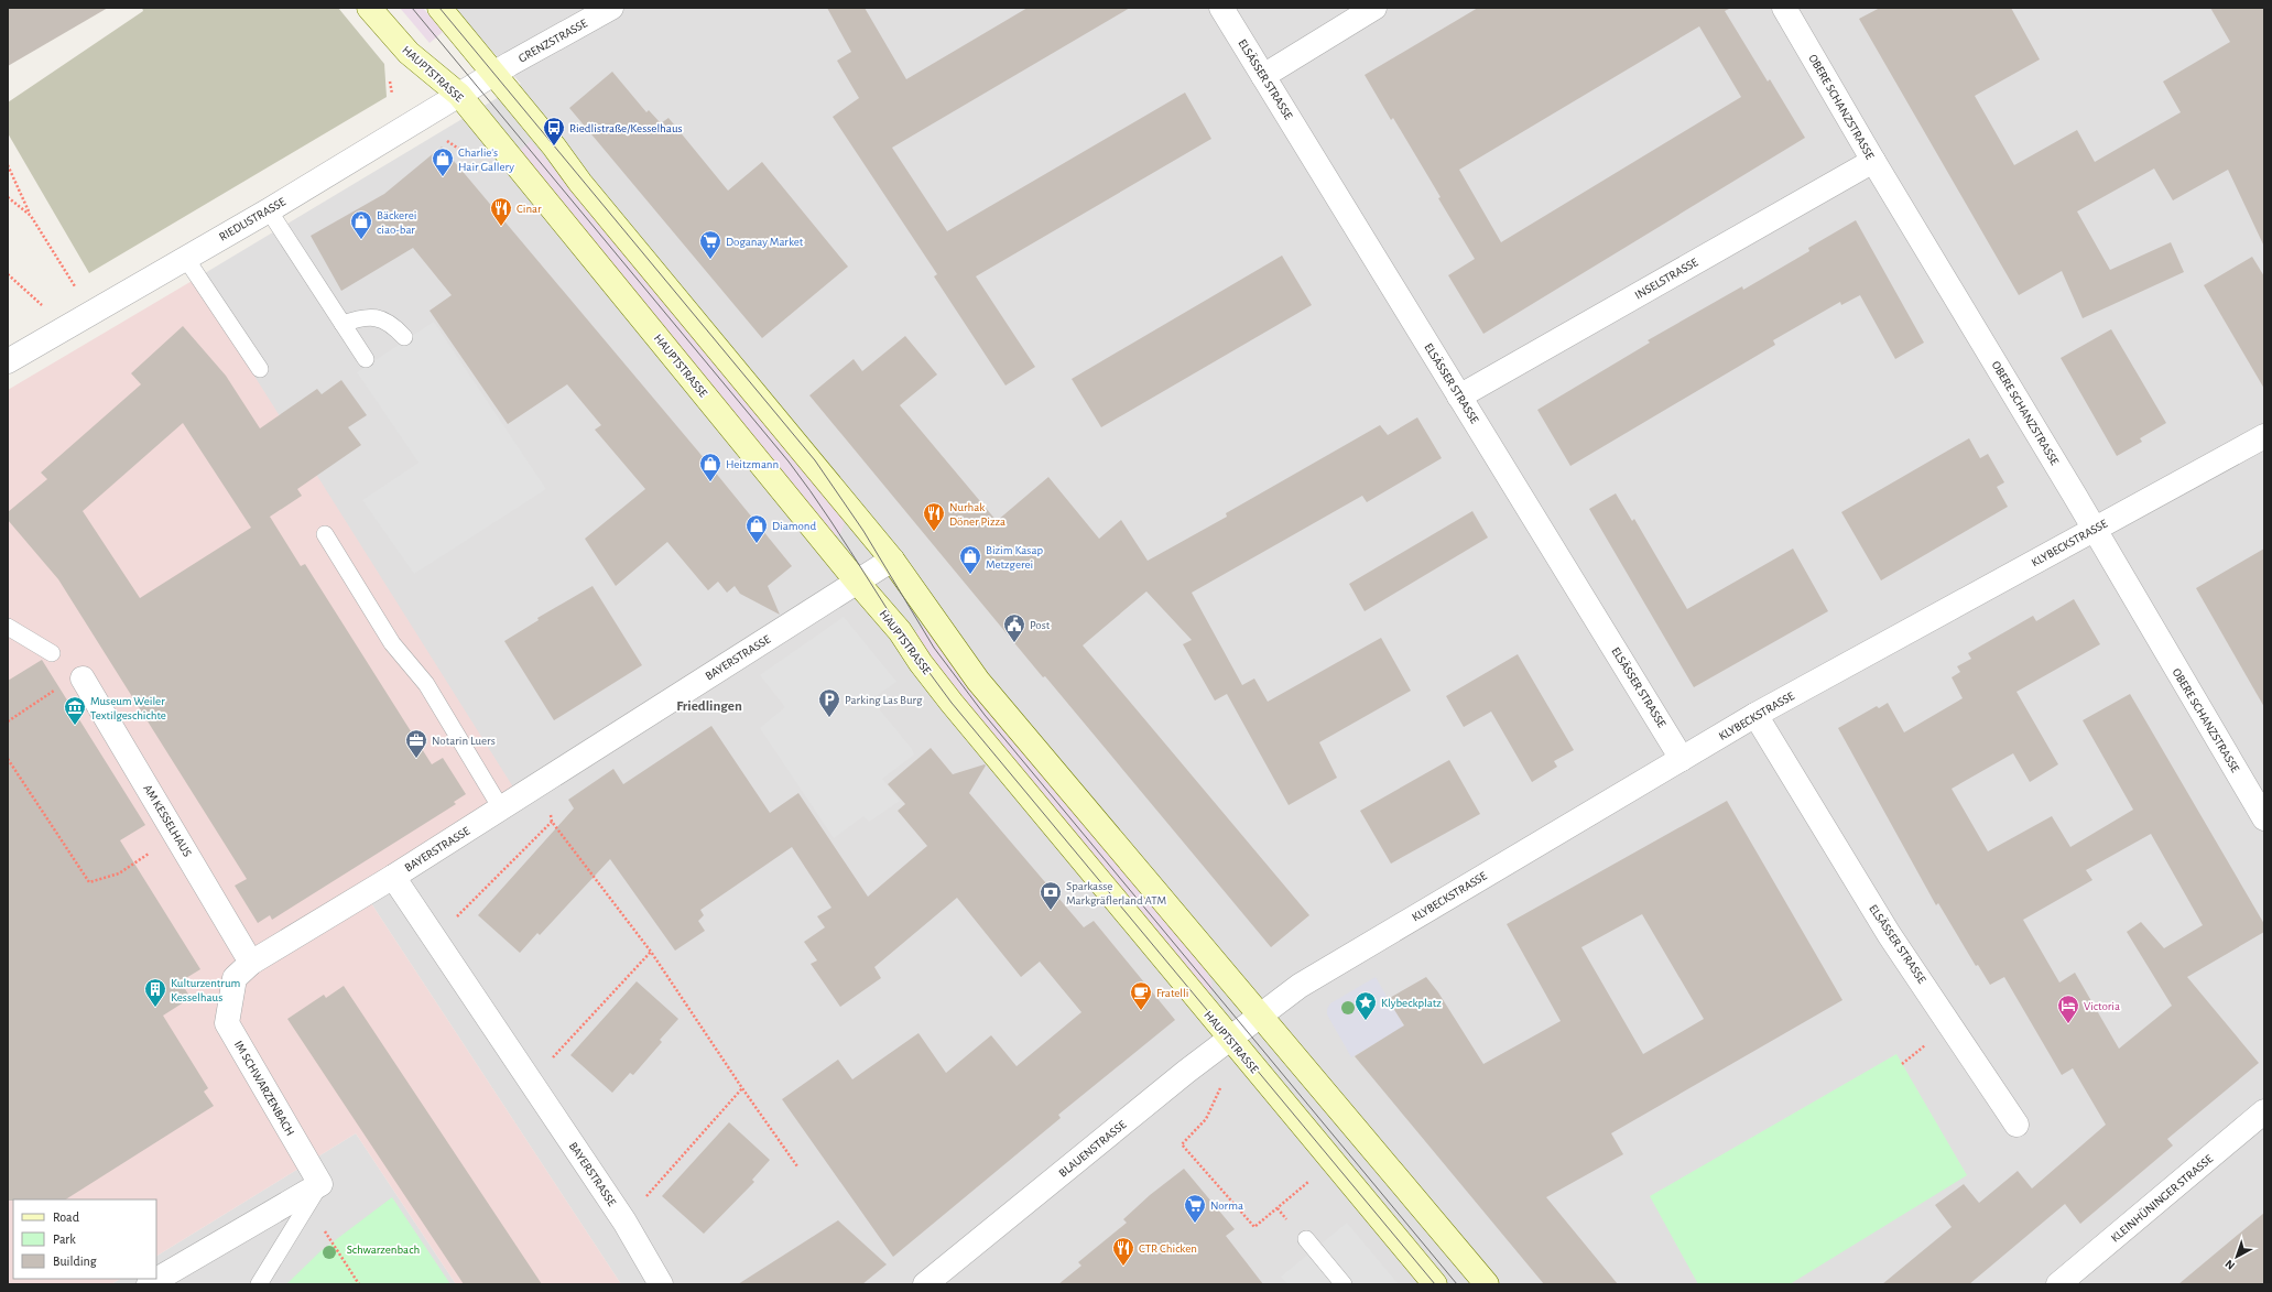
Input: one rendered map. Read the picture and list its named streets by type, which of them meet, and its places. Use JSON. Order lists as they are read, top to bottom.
{
  "streets": {
    "main road": ["HAUPTSTRASSE"],
    "street": [
      "GRENZSTRASSE",
      "ELSÄSSER STRASSE",
      "OBERE SCHANZSTRASSE",
      "RIEDLISTRASSE",
      "INSELSTRASSE",
      "KLYBECKSTRASSE",
      "BAYERSTRASSE",
      "AM KESSELHAUS",
      "IM SCHWARZENBACH",
      "BLAUENSTRASSE",
      "KLEINHÜNINGER STRASSE"
    ]
  },
  "crossings": [
    ["GRENZSTRASSE", "RIEDLISTRASSE"],
    ["HAUPTSTRASSE", "RIEDLISTRASSE"],
    ["HAUPTSTRASSE", "BAYERSTRASSE"],
    ["HAUPTSTRASSE", "BLAUENSTRASSE"],
    ["ELSÄSSER STRASSE", "INSELSTRASSE"],
    ["ELSÄSSER STRASSE", "KLYBECKSTRASSE"],
    ["OBERE SCHANZSTRASSE", "INSELSTRASSE"],
    ["OBERE SCHANZSTRASSE", "KLYBECKSTRASSE"],
    ["KLYBECKSTRASSE", "BLAUENSTRASSE"],
    ["BAYERSTRASSE", "IM SCHWARZENBACH"],
    ["AM KESSELHAUS", "IM SCHWARZENBACH"]
  ],
  "districts": ["Friedlingen"],
  "parks": ["Schwarzenbach"],
  "places": {
    "bus stop": ["Riedlistraße/Kesselhaus"],
    "shop": [
      "Charlie's Hair Gallery",
      "Bäckerei ciao-bar",
      "Heitzmann",
      "Diamond",
      "Bizim Kasap Metzgerei"
    ],
    "restaurant": ["Cinar", "Nurhak Döner Pizza", "CTR Chicken"],
    "supermarket": ["Doganay Market", "Norma"],
    "public building": ["Post"],
    "parking": ["Parking Las Burg"],
    "museum": ["Museum Weiler Textilgeschichte"],
    "office": ["Notarin Luers"],
    "bank": ["Sparkasse Markgräflerland ATM"],
    "building": ["Kulturzentrum Kesselhaus"],
    "cafe": ["Fratelli"],
    "place": ["Klybeckplatz"],
    "hotel": ["Victoria"]
  },
  "legend": ["Road", "Park", "Building"],
  "north": "bottom left"
}
